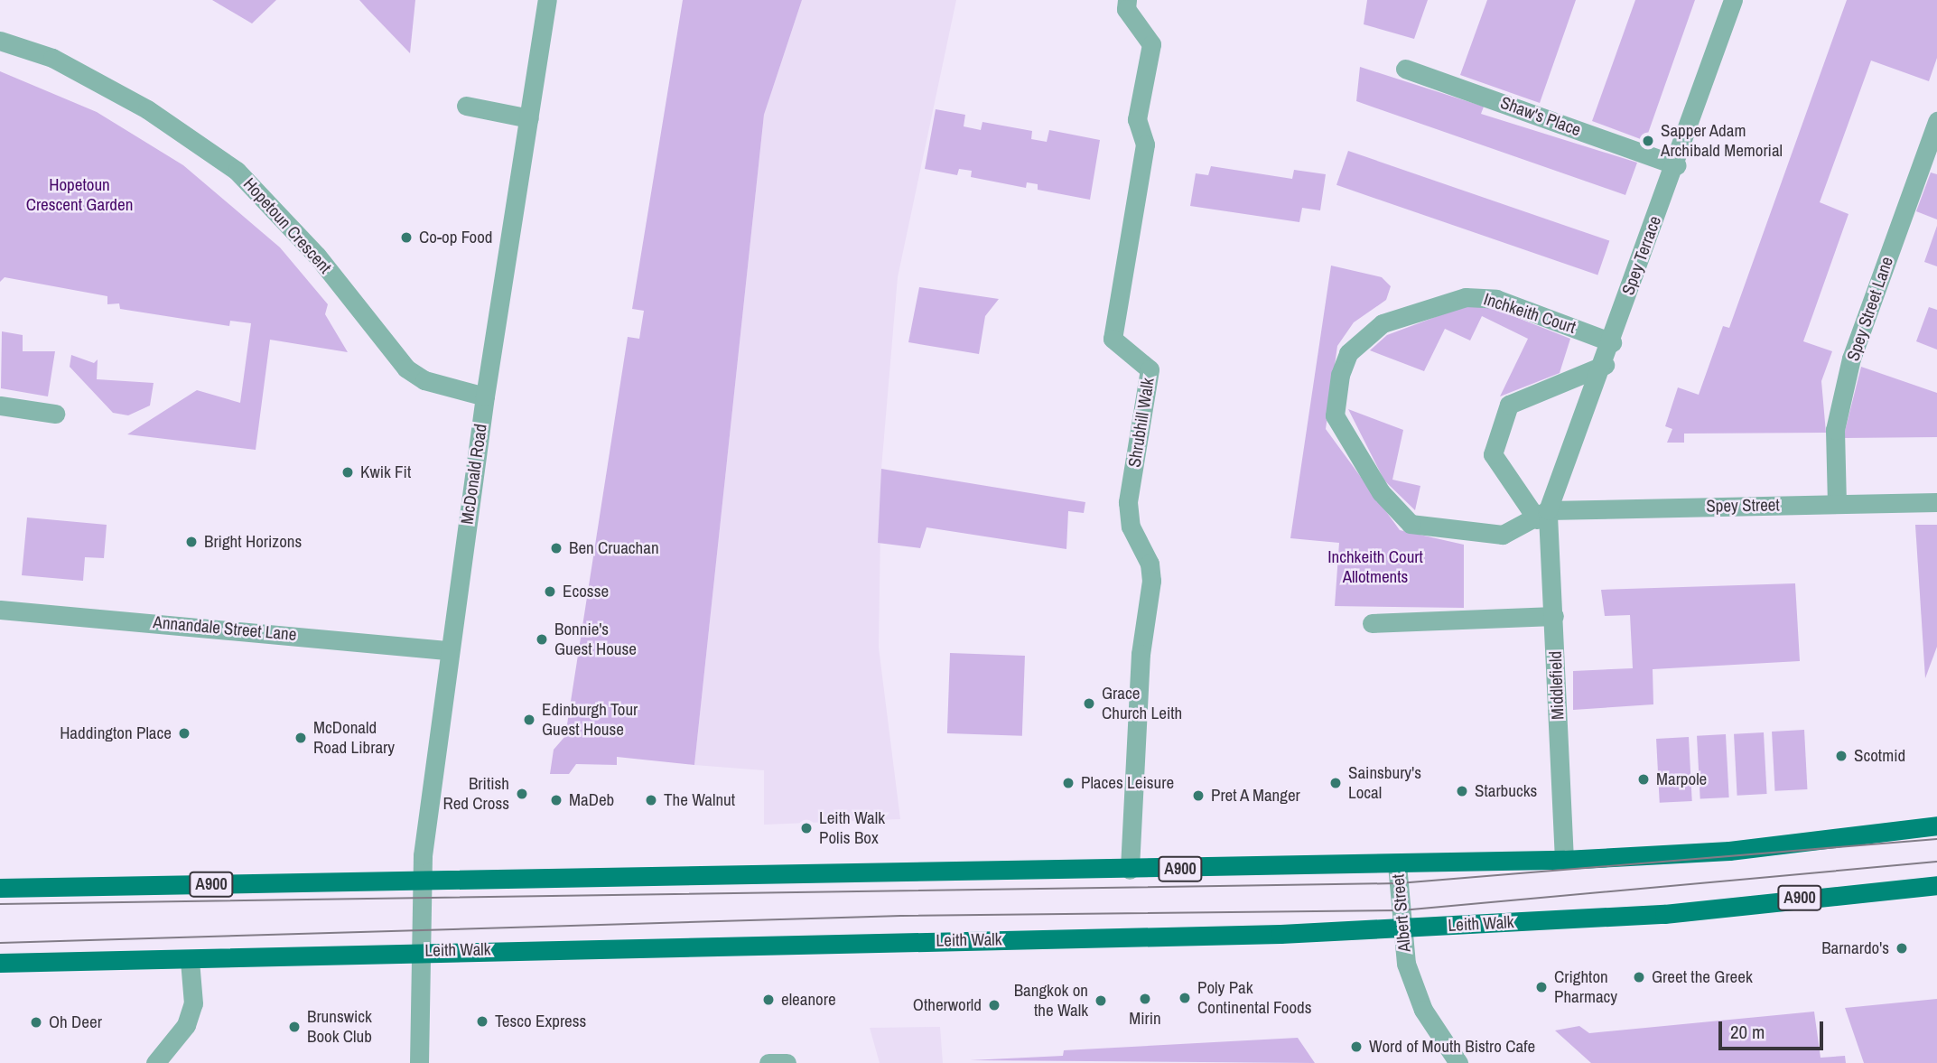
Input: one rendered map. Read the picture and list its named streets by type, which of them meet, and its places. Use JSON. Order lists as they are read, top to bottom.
{
  "streets": {
    "main road": ["A900", "Leith Walk"],
    "street": [
      "Shaw's Place",
      "Hopetoun Crescent",
      "Spey Terrace",
      "Spey Street Lane",
      "Inchkeith Court",
      "Shrubhill Walk",
      "McDonald Road",
      "Spey Street",
      "Annandale Street Lane",
      "Middlefield",
      "Albert Street"
    ]
  },
  "crossings": [
    ["Shaw's Place", "Spey Terrace"],
    ["Hopetoun Crescent", "McDonald Road"],
    ["Spey Terrace", "Inchkeith Court"],
    ["Spey Terrace", "Spey Street"],
    ["Spey Terrace", "Middlefield"],
    ["Spey Street Lane", "Spey Street"],
    ["Inchkeith Court", "Spey Street"],
    ["Inchkeith Court", "Middlefield"],
    ["Shrubhill Walk", "A900"],
    ["McDonald Road", "Annandale Street Lane"],
    ["McDonald Road", "A900"],
    ["McDonald Road", "Leith Walk"],
    ["Spey Street", "Middlefield"],
    ["Middlefield", "A900"],
    ["A900", "Albert Street"],
    ["Albert Street", "Leith Walk"]
  ],
  "parks": ["Hopetoun Crescent Garden", "Inchkeith Court Allotments"],
  "places": [
    "Sapper Adam Archibald Memorial",
    "Co-op Food",
    "Kwik Fit",
    "Bright Horizons",
    "Ben Cruachan",
    "Ecosse",
    "Bonnie's Guest House",
    "Grace Church Leith",
    "Edinburgh Tour Guest House",
    "Haddington Place",
    "McDonald Road Library",
    "Scotmid",
    "Marpole",
    "Places Leisure",
    "Sainsbury's Local",
    "Starbucks",
    "British Red Cross",
    "Pret A Manger",
    "MaDeb",
    "The Walnut",
    "Leith Walk Polis Box",
    "Barnardo's",
    "Greet the Greek",
    "Crighton Pharmacy",
    "Poly Pak Continental Foods",
    "Mirin",
    "eleanore",
    "Bangkok on the Walk",
    "Otherworld",
    "Tesco Express",
    "Oh Deer",
    "Brunswick Book Club",
    "Word of Mouth Bistro Cafe"
  ],
  "scale_bar": "20 m"
}
